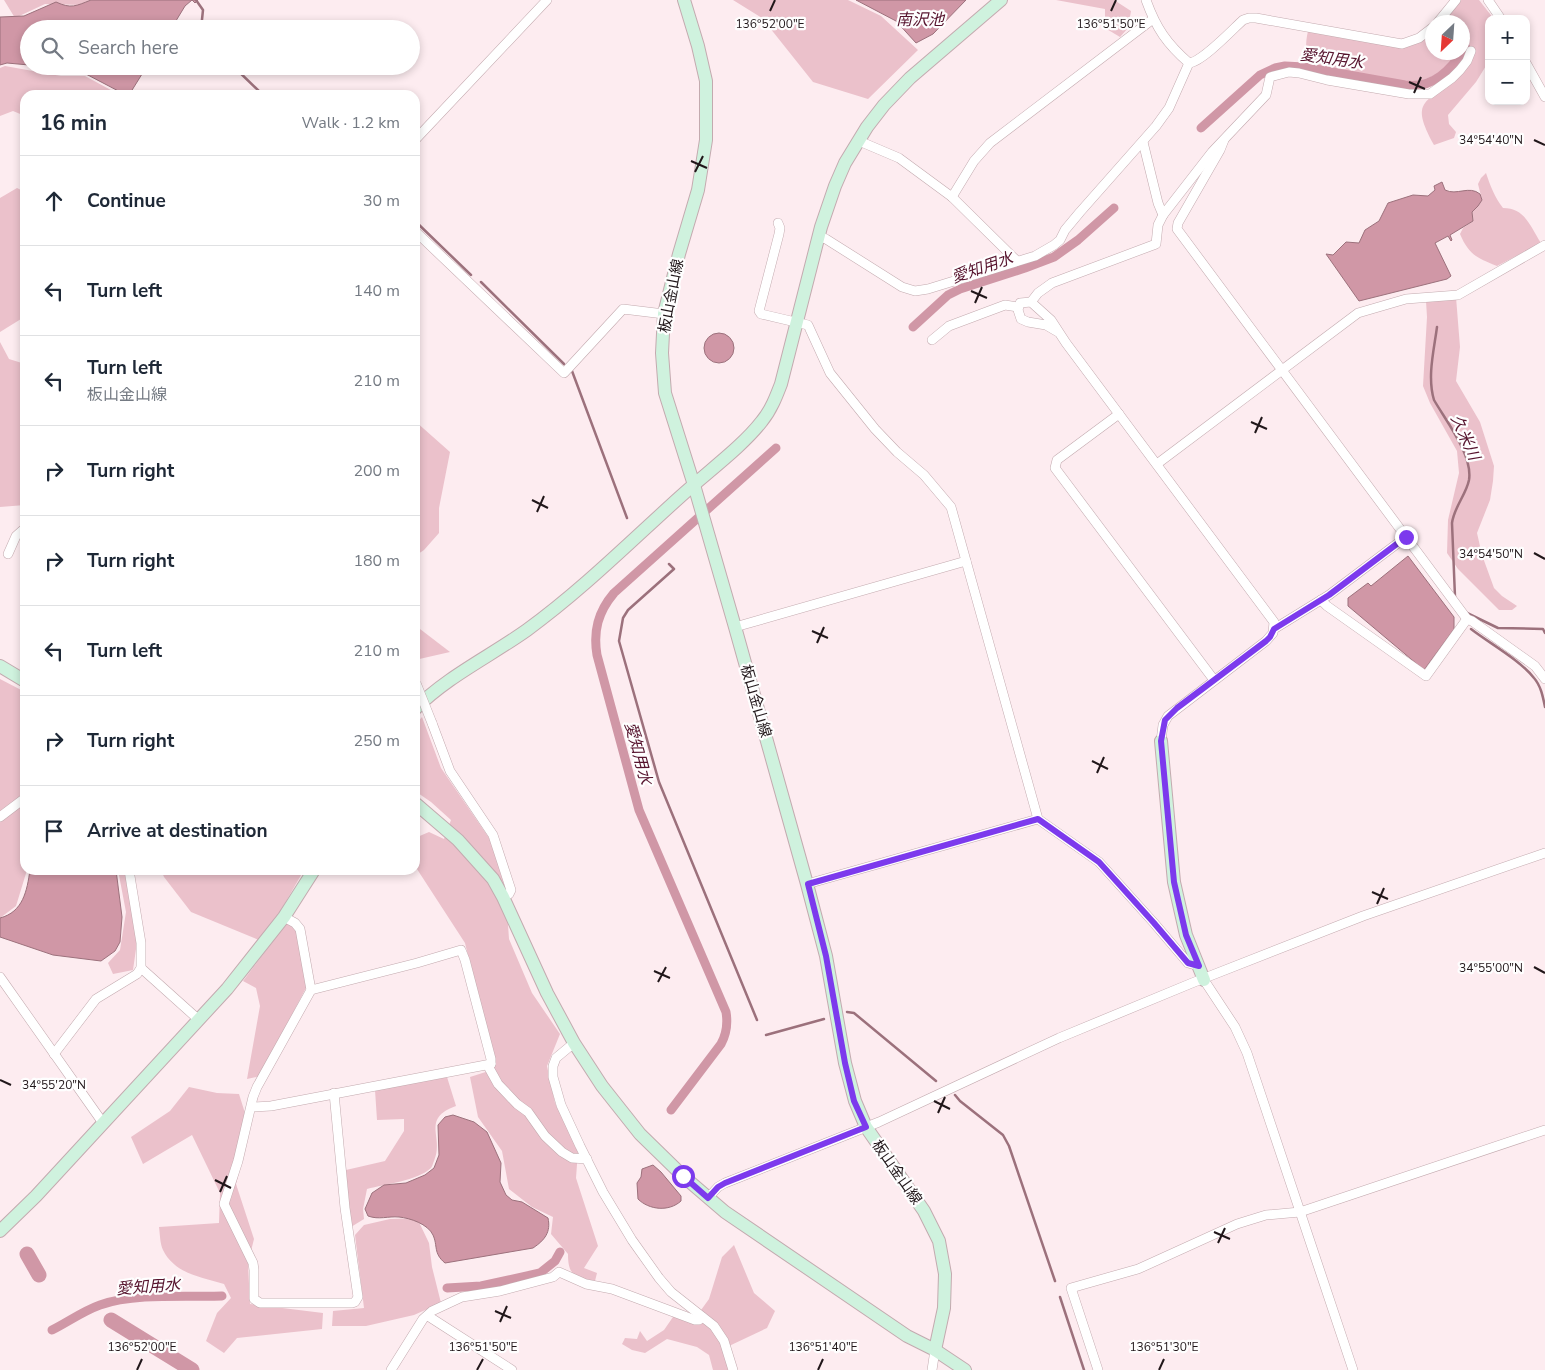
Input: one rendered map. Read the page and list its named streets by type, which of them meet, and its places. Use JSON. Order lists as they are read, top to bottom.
{
  "streets": {
    "street": ["板山金山線"]
  },
  "water": ["南沢池", "愛知用水", "久米川"],
  "north": "bottom left",
  "page": {
    "map_buttons": ["+", "−"],
    "search": "Search here",
    "heading": ["16 min", "Walk · 1.2 km"],
    "list": [
      ["Continue", "30 m"],
      ["Turn left", "140 m"],
      ["Turn left", "板山金山線", "210 m"],
      ["Turn right", "200 m"],
      ["Turn right", "180 m"],
      ["Turn left", "210 m"],
      ["Turn right", "250 m"],
      "Arrive at destination"
    ]
  },
  "coordinates": [
    "136°52'00\"E",
    "136°51'50\"E",
    "34°54'40\"N",
    "34°54'50\"N",
    "34°55'00\"N",
    "34°55'20\"N",
    "136°51'40\"E",
    "136°51'30\"E"
  ]
}
